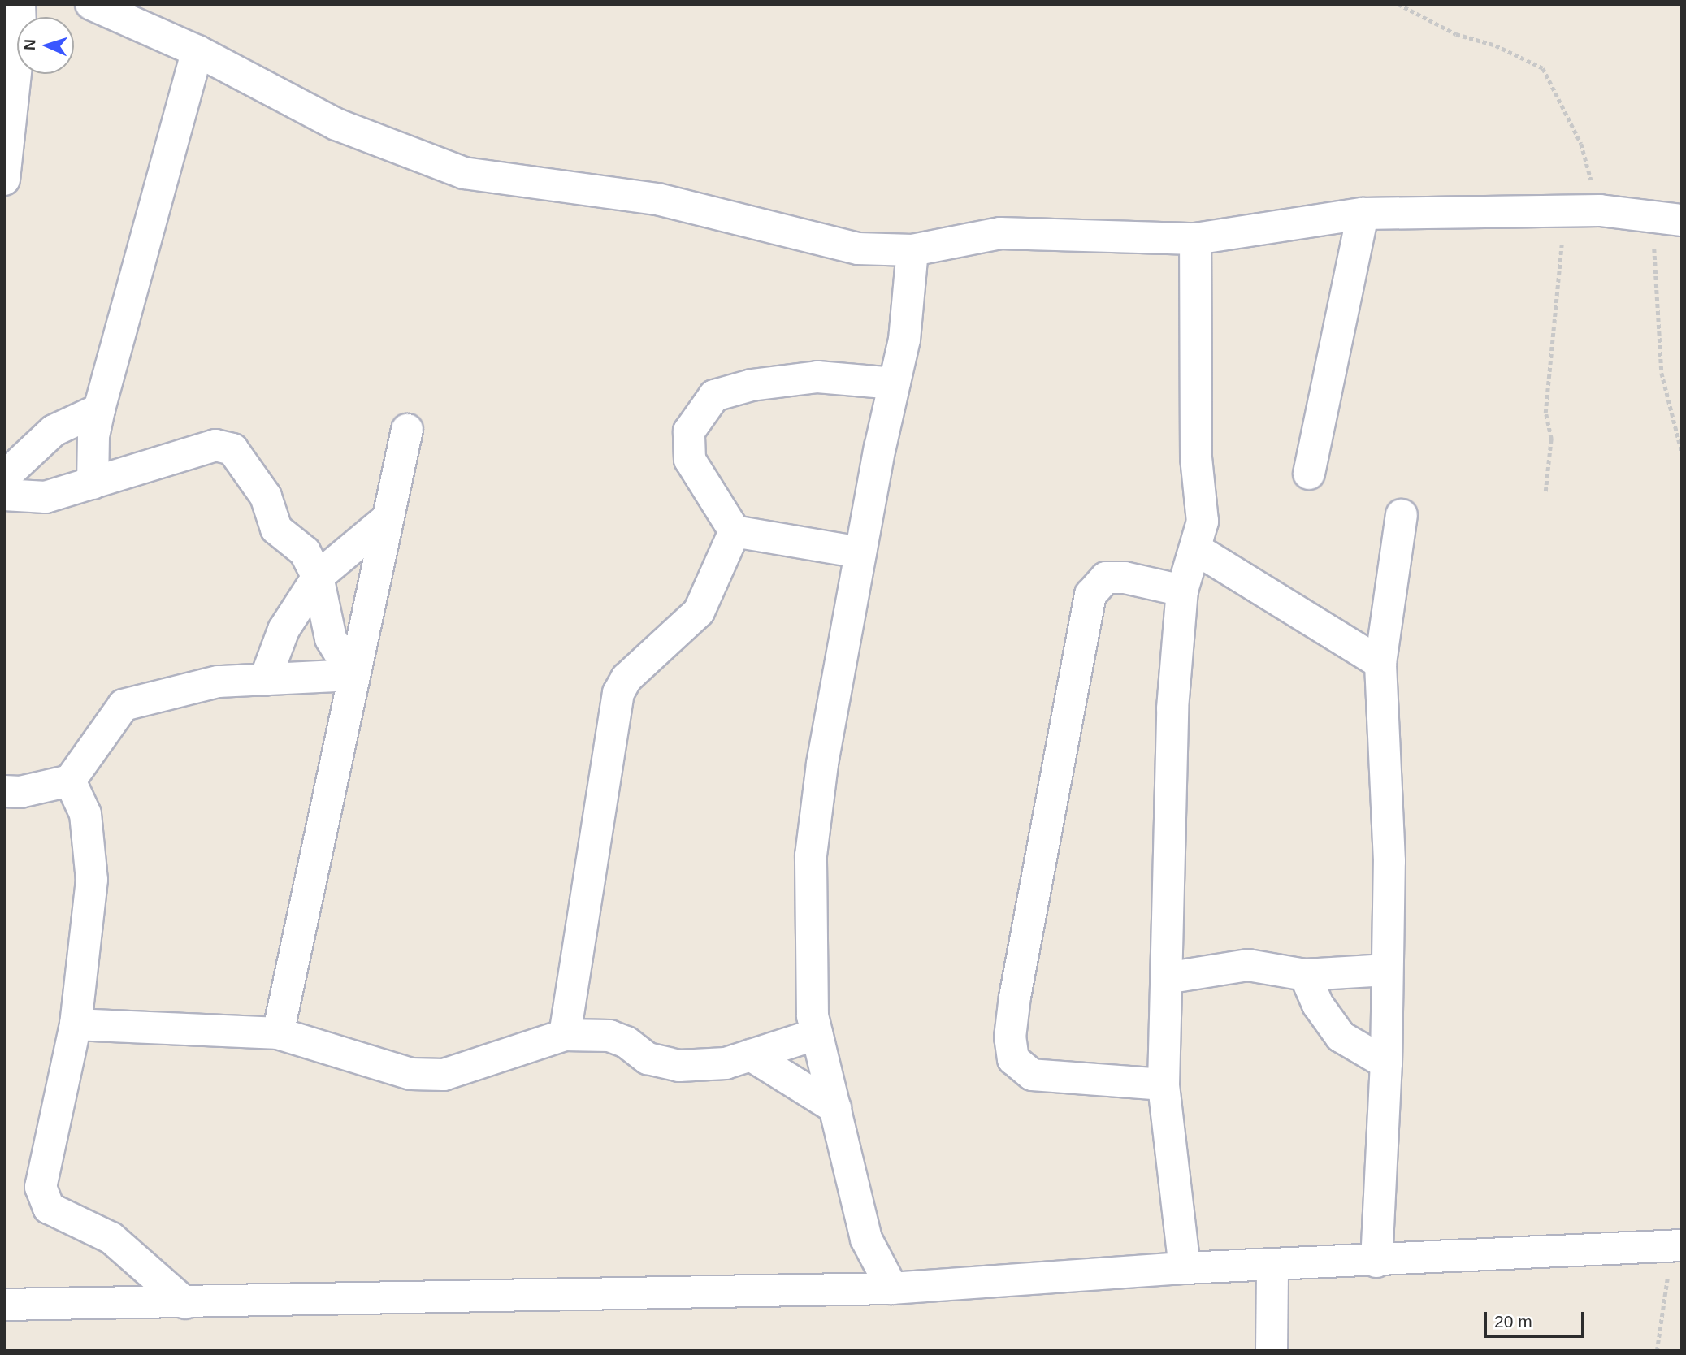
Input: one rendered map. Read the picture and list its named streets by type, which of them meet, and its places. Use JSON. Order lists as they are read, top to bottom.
{
  "scale_bar": "20 m",
  "north": "left"
}
